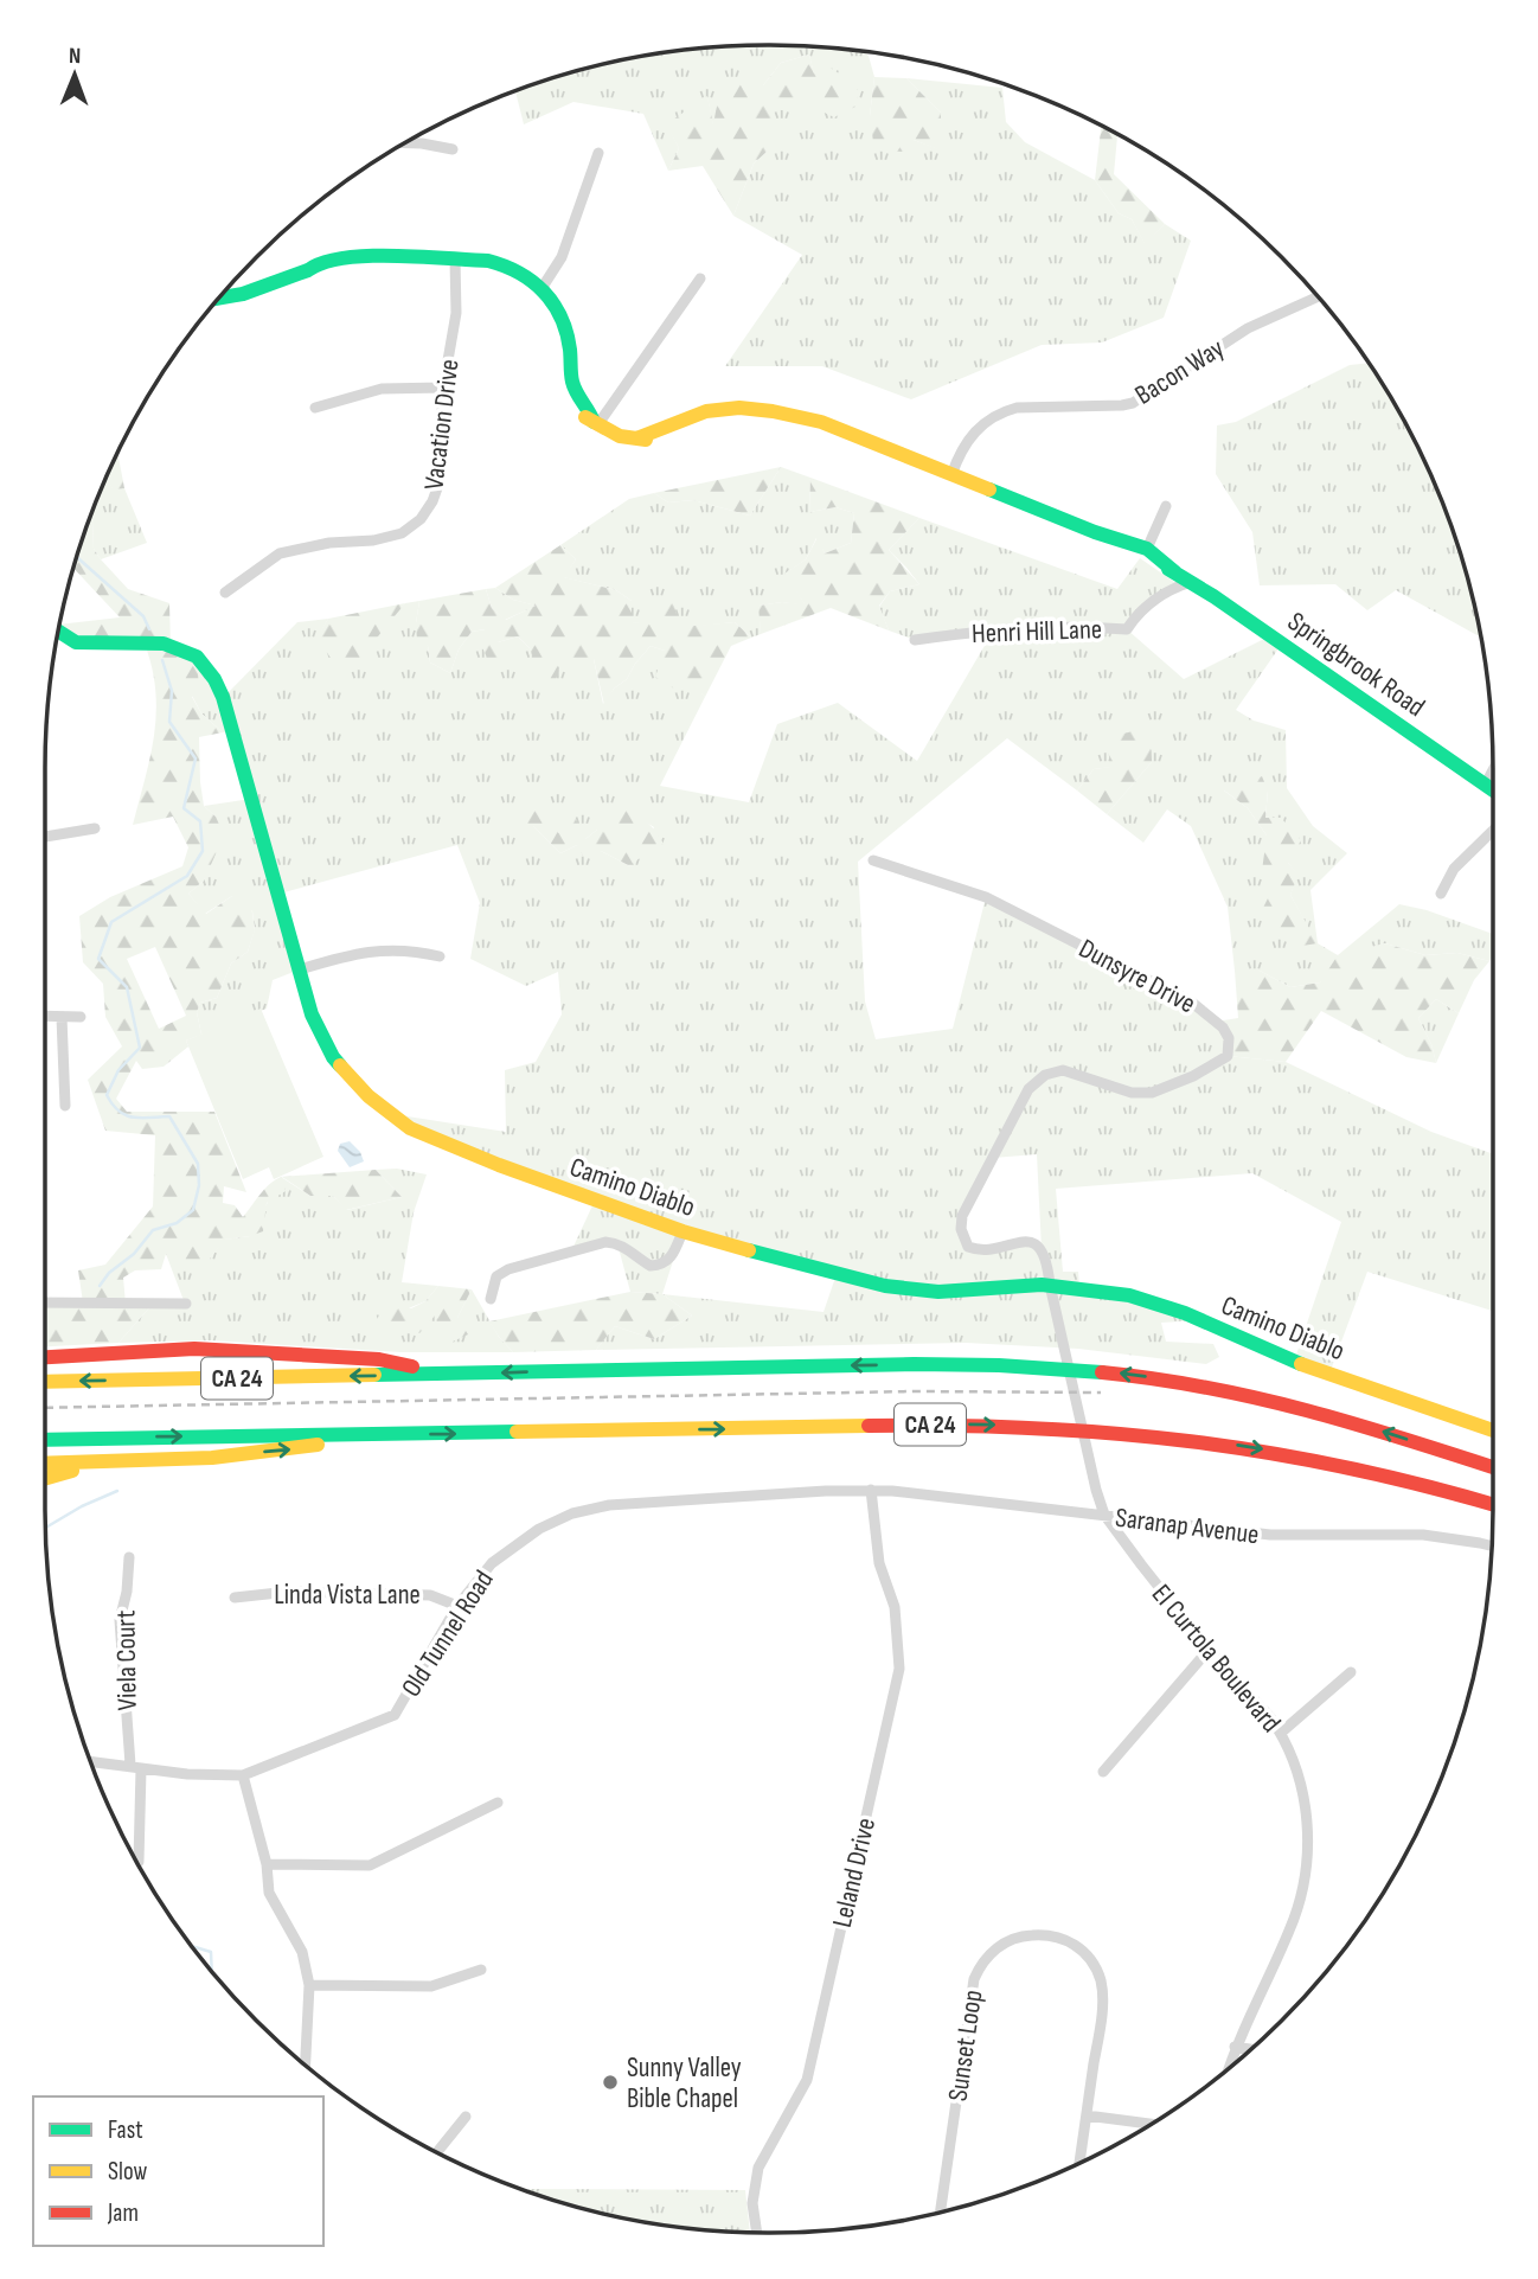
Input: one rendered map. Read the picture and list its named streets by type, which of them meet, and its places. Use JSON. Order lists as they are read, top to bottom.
{
  "streets": {
    "main road": ["Springbrook Road", "Camino Diablo", "CA 24"],
    "street": [
      "Bacon Way",
      "Vacation Drive",
      "Henri Hill Lane",
      "Dunsyre Drive",
      "Saranap Avenue",
      "Linda Vista Lane",
      "Old Tunnel Road",
      "El Curtola Boulevard",
      "Viela Court",
      "Leland Drive",
      "Sunset Loop"
    ]
  },
  "crossings": [
    ["Bacon Way", "Springbrook Road"],
    ["Henri Hill Lane", "Springbrook Road"],
    ["Dunsyre Drive", "Camino Diablo"],
    ["Dunsyre Drive", "El Curtola Boulevard"],
    ["Camino Diablo", "El Curtola Boulevard"],
    ["Saranap Avenue", "Old Tunnel Road"],
    ["Saranap Avenue", "El Curtola Boulevard"],
    ["Saranap Avenue", "Leland Drive"],
    ["Linda Vista Lane", "Old Tunnel Road"],
    ["Old Tunnel Road", "Viela Court"],
    ["Old Tunnel Road", "Leland Drive"]
  ],
  "places": ["Sunny Valley Bible Chapel"],
  "legend": ["Fast", "Slow", "Jam"],
  "north": "top"
}
